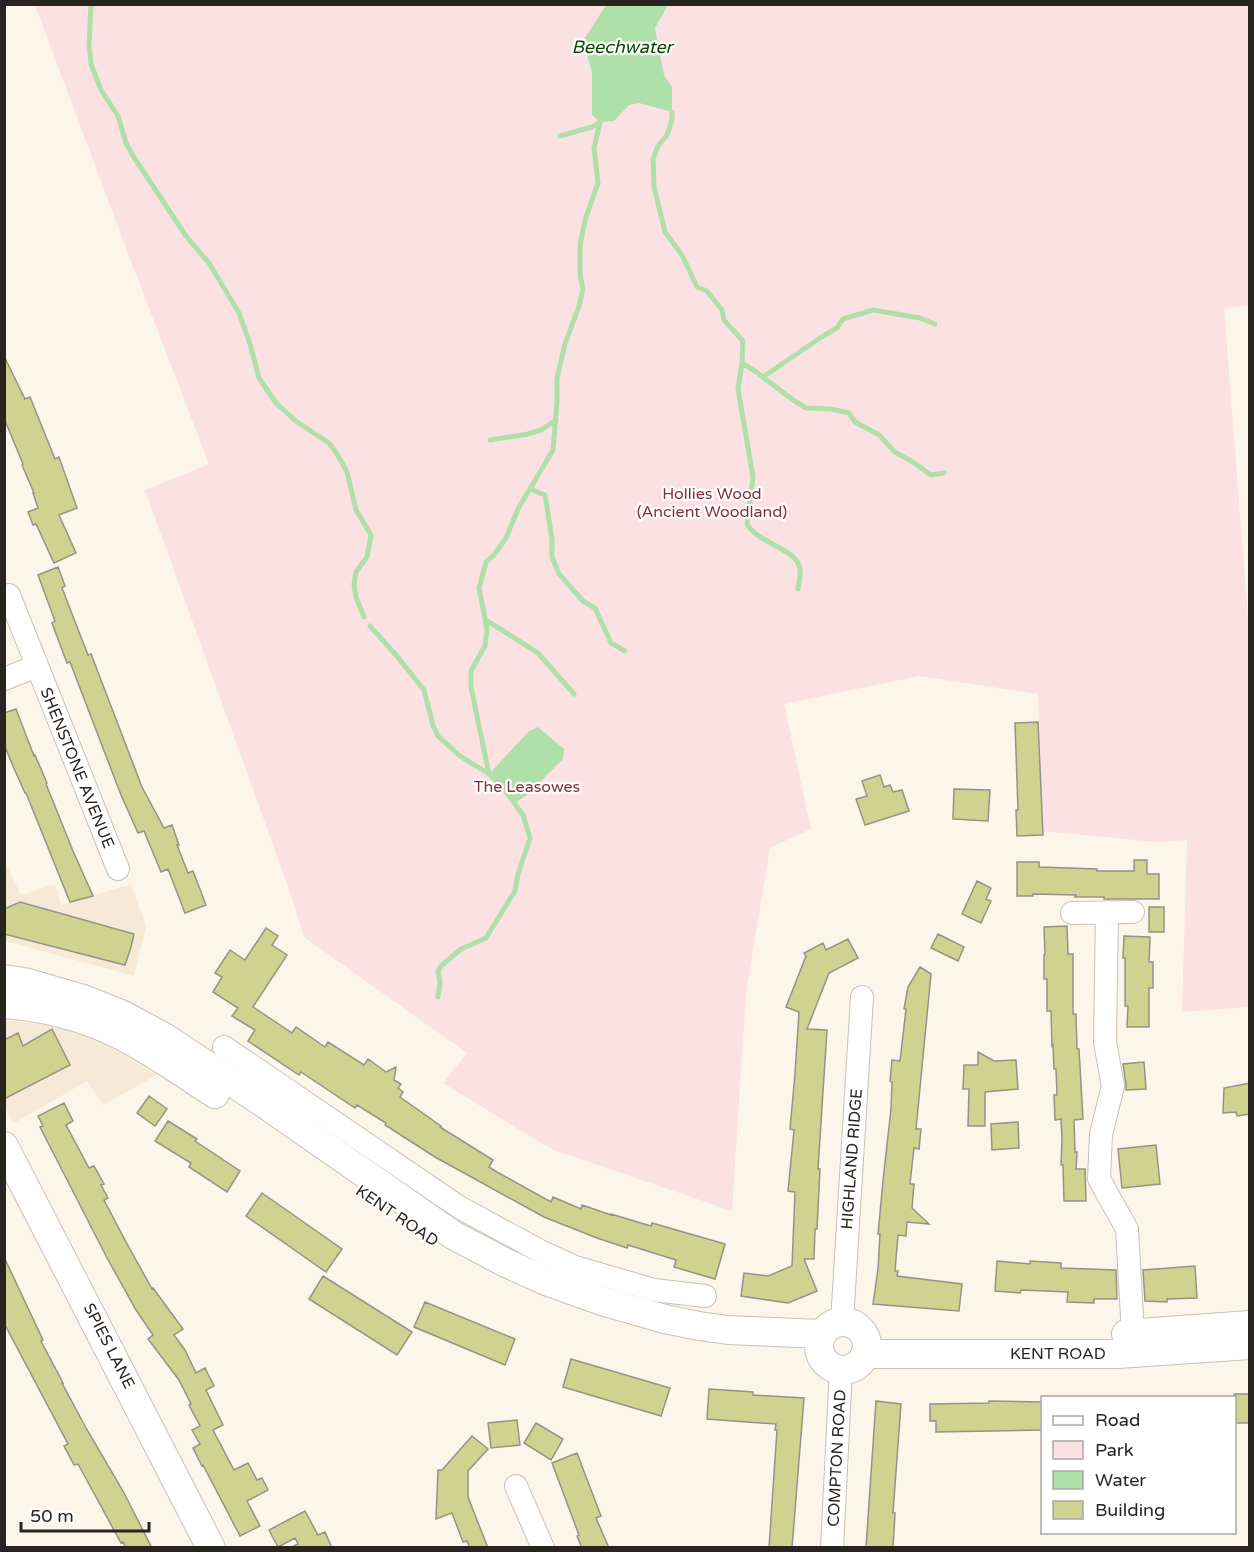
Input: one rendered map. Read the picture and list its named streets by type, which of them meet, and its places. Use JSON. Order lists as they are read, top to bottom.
{
  "streets": {
    "main road": ["KENT ROAD", "SPIES LANE"],
    "street": ["SHENSTONE AVENUE", "HIGHLAND RIDGE", "COMPTON ROAD"]
  },
  "crossings": [
    ["HIGHLAND RIDGE", "KENT ROAD"],
    ["HIGHLAND RIDGE", "COMPTON ROAD"],
    ["KENT ROAD", "COMPTON ROAD"]
  ],
  "water": ["Beechwater"],
  "parks": ["Hollies Wood (Ancient Woodland)", "The Leasowes"],
  "legend": [
    "Road",
    "Park",
    "Water",
    "Building"
  ],
  "scale_bar": "50 m"
}
